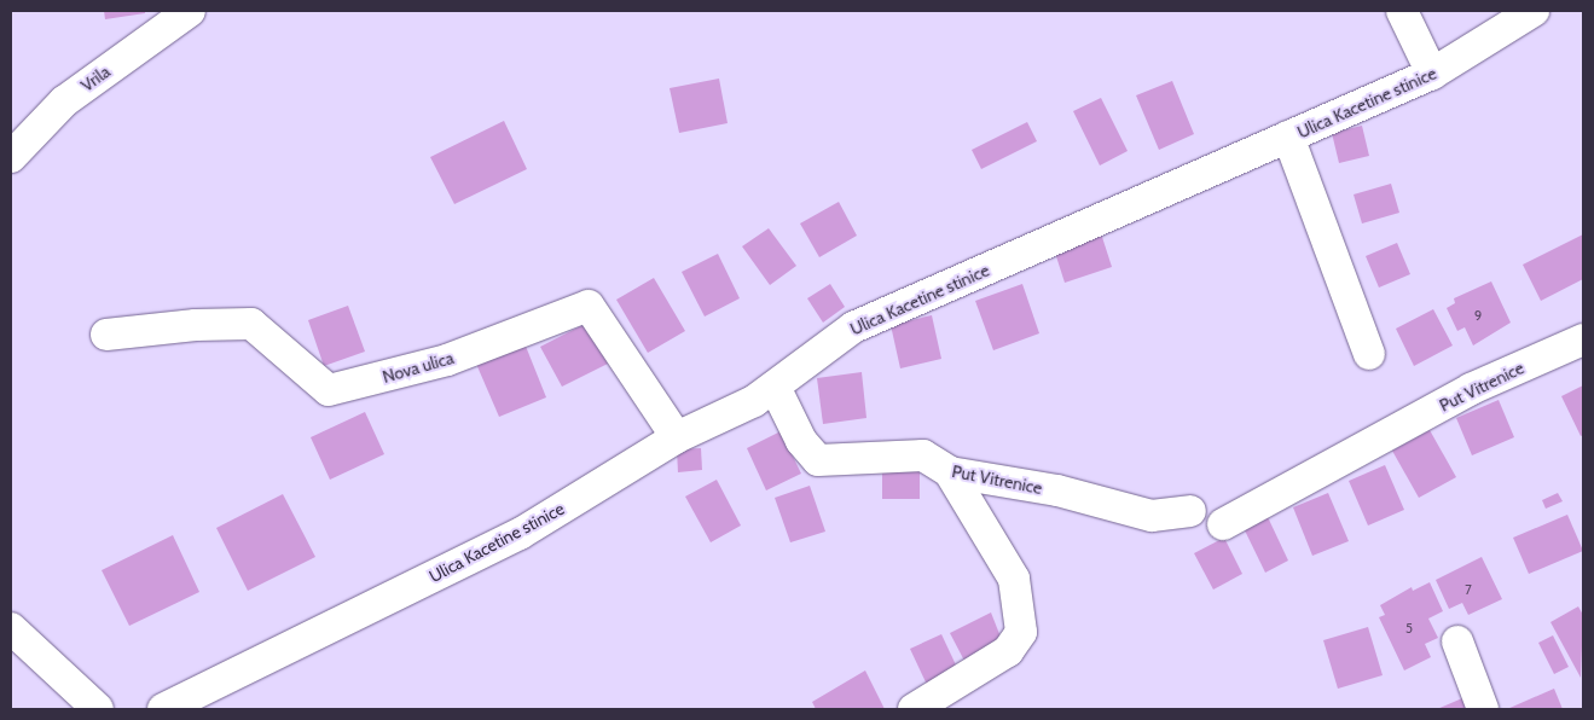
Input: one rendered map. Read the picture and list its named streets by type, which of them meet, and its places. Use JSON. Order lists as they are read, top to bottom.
{
  "streets": {
    "street": [
      "Vrila",
      "Ulica Kacetine stinice",
      "Nova ulica",
      "Put Vitrenice"
    ]
  },
  "crossings": [
    ["Ulica Kacetine stinice", "Nova ulica"],
    ["Ulica Kacetine stinice", "Put Vitrenice"]
  ],
  "house_numbers": ["9", "7", "5"]
}
